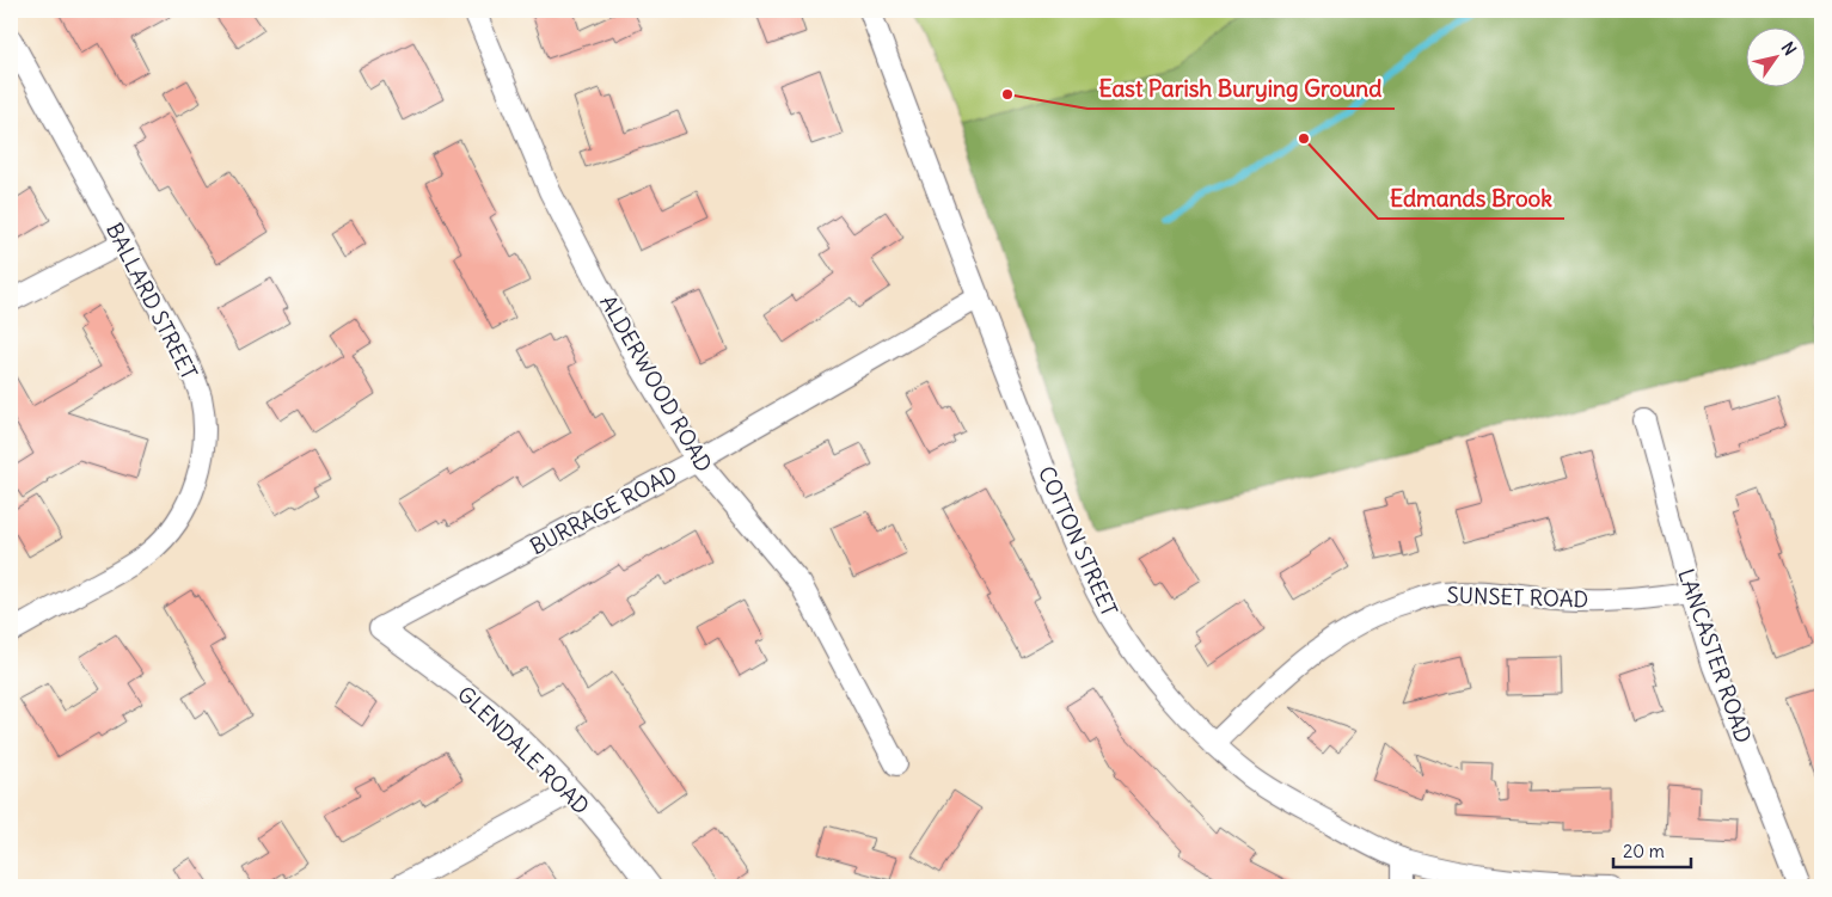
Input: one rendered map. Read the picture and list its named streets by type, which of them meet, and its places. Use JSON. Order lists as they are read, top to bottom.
{
  "streets": {
    "street": [
      "BALLARD STREET",
      "ALDERWOOD ROAD",
      "BURRAGE ROAD",
      "COTTON STREET",
      "SUNSET ROAD",
      "LANCASTER ROAD",
      "GLENDALE ROAD"
    ]
  },
  "crossings": [
    ["ALDERWOOD ROAD", "BURRAGE ROAD"],
    ["BURRAGE ROAD", "COTTON STREET"],
    ["BURRAGE ROAD", "GLENDALE ROAD"],
    ["COTTON STREET", "SUNSET ROAD"],
    ["SUNSET ROAD", "LANCASTER ROAD"]
  ],
  "places": ["East Parish Burying Ground", "Edmands Brook"],
  "scale_bar": "20 m",
  "north": "top right"
}
